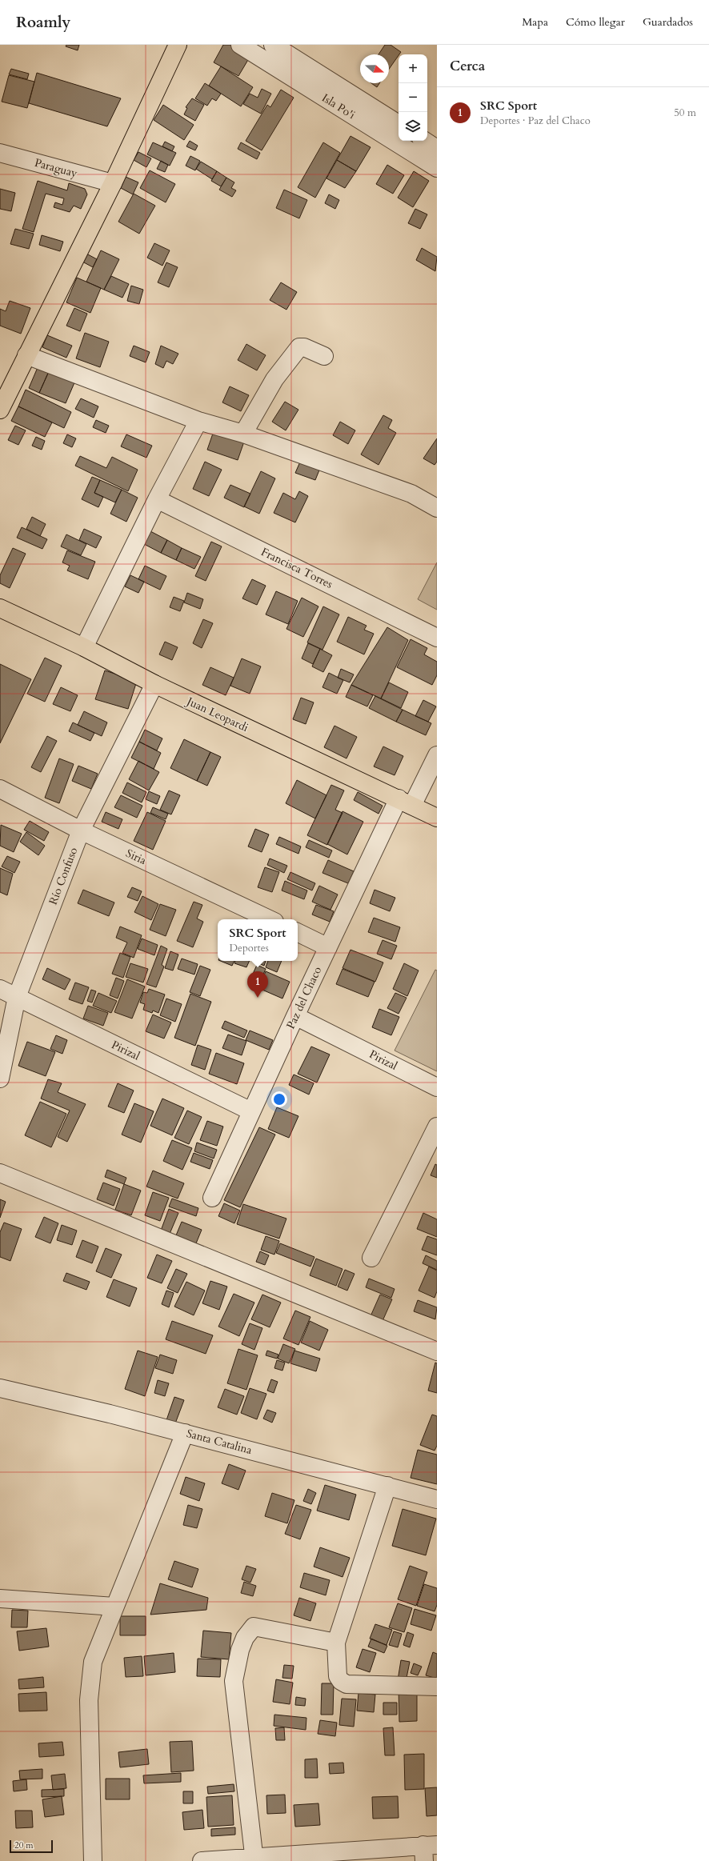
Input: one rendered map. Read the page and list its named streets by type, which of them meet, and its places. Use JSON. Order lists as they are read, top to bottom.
{
  "streets": {
    "main road": ["Juan Leopardi"],
    "street": [
      "Isla Po'i",
      "Paraguay",
      "Francisca Torres",
      "Siria",
      "Río Confuso",
      "Paz del Chaco",
      "Pirizal",
      "Santa Catalina"
    ]
  },
  "crossings": [
    ["Juan Leopardi", "Río Confuso"],
    ["Juan Leopardi", "Paz del Chaco"],
    ["Siria", "Río Confuso"],
    ["Río Confuso", "Pirizal"],
    ["Paz del Chaco", "Pirizal"]
  ],
  "scale_bar": "20 m",
  "north": "right",
  "page": {
    "header": "Roamly",
    "nav": ["Mapa", "Cómo llegar", "Guardados"],
    "heading": "Cerca",
    "map_buttons": ["+", "−"],
    "list": [
      {
        "mark": "1",
        "name": "SRC Sport",
        "note": "Deportes · Paz del Chaco",
        "value": "50 m"
      }
    ],
    "popup": ["SRC Sport", "Deportes"],
    "pins": "1",
    "scale": "20 m"
  }
}
